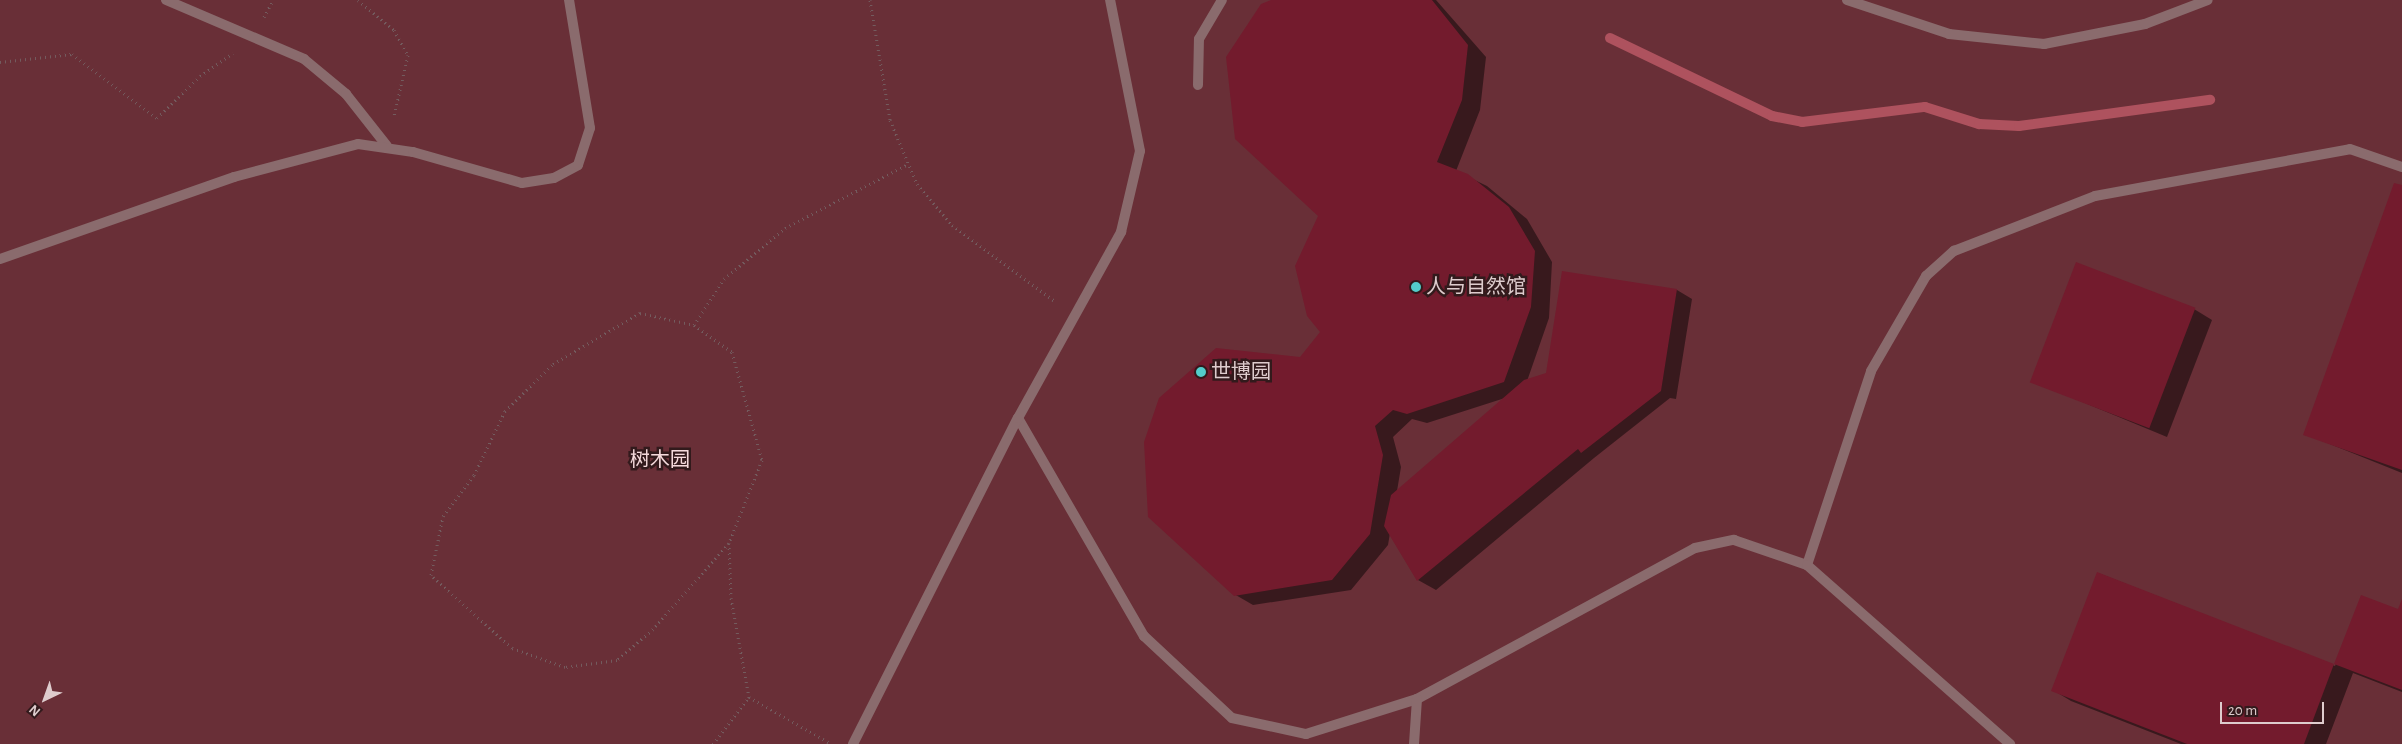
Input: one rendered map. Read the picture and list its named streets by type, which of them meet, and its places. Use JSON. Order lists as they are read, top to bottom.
{
  "parks": ["树木园"],
  "places": ["人与自然馆", "世博园"],
  "scale_bar": "20 m",
  "north": "bottom left"
}
